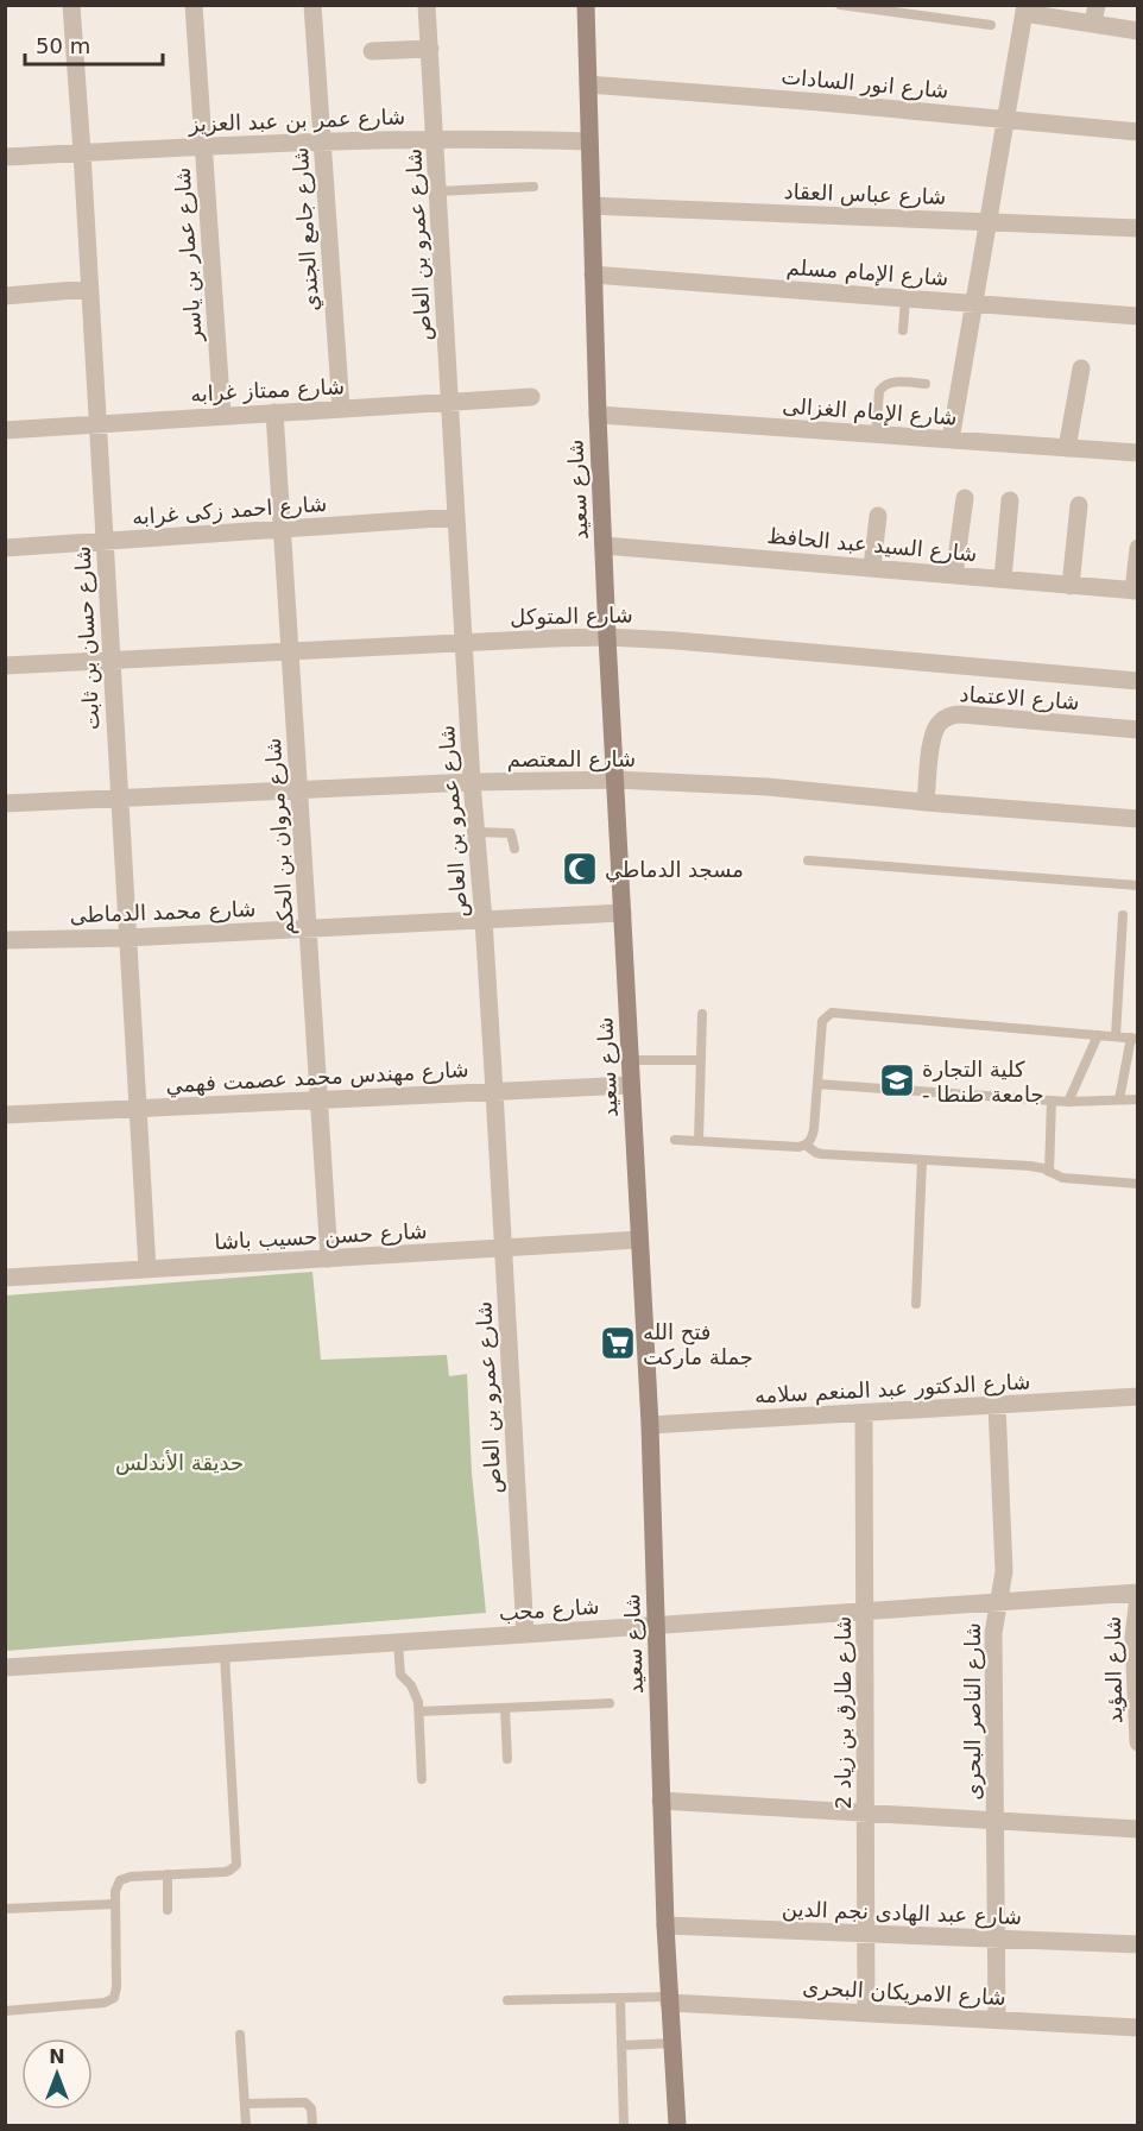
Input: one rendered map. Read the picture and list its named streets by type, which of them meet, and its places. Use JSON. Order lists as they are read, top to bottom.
{
  "streets": {
    "street": [
      "شارع انور السادات",
      "شارع عمر بن عبد العزيز",
      "شارع عباس العقاد",
      "شارع جامع الجندي",
      "شارع عمرو بن العاص",
      "شارع عمار بن ياسر",
      "شارع الإمام مسلم",
      "شارع ممتاز غرابه",
      "شارع الإمام الغزالى",
      "شارع سعيد",
      "شارع احمد زكى غرابه",
      "شارع السيد عبد الحافظ",
      "شارع المتوكل",
      "شارع حسان بن ثابت",
      "شارع الاعتماد",
      "شارع المعتصم",
      "شارع مروان بن الحكم",
      "شارع محمد الدماطى",
      "شارع مهندس محمد عصمت فهمي",
      "شارع حسن حسيب باشا",
      "شارع الدكتور عبد المنعم سلامه",
      "شارع محب",
      "شارع المؤيد",
      "شارع الناصر البحرى",
      "شارع طارق بن زياد 2",
      "شارع عبد الهادى نجم الدين",
      "شارع الامريكان البحرى"
    ]
  },
  "crossings": [
    ["شارع انور السادات", "شارع سعيد"],
    ["شارع عمر بن عبد العزيز", "شارع جامع الجندي"],
    ["شارع عمر بن عبد العزيز", "شارع عمرو بن العاص"],
    ["شارع عمر بن عبد العزيز", "شارع عمار بن ياسر"],
    ["شارع عمر بن عبد العزيز", "شارع سعيد"],
    ["شارع عمر بن عبد العزيز", "شارع حسان بن ثابت"],
    ["شارع عباس العقاد", "شارع سعيد"],
    ["شارع جامع الجندي", "شارع ممتاز غرابه"],
    ["شارع عمرو بن العاص", "شارع ممتاز غرابه"],
    ["شارع عمرو بن العاص", "شارع احمد زكى غرابه"],
    ["شارع عمرو بن العاص", "شارع المتوكل"],
    ["شارع عمرو بن العاص", "شارع المعتصم"],
    ["شارع عمرو بن العاص", "شارع محمد الدماطى"],
    ["شارع عمرو بن العاص", "شارع مهندس محمد عصمت فهمي"],
    ["شارع عمرو بن العاص", "شارع حسن حسيب باشا"],
    ["شارع عمرو بن العاص", "شارع محب"],
    ["شارع عمار بن ياسر", "شارع ممتاز غرابه"],
    ["شارع الإمام مسلم", "شارع سعيد"],
    ["شارع ممتاز غرابه", "شارع حسان بن ثابت"],
    ["شارع ممتاز غرابه", "شارع مروان بن الحكم"],
    ["شارع الإمام الغزالى", "شارع سعيد"],
    ["شارع سعيد", "شارع السيد عبد الحافظ"],
    ["شارع سعيد", "شارع المتوكل"],
    ["شارع سعيد", "شارع المعتصم"],
    ["شارع سعيد", "شارع محمد الدماطى"],
    ["شارع سعيد", "شارع مهندس محمد عصمت فهمي"],
    ["شارع سعيد", "شارع حسن حسيب باشا"],
    ["شارع سعيد", "شارع الدكتور عبد المنعم سلامه"],
    ["شارع سعيد", "شارع محب"],
    ["شارع سعيد", "شارع عبد الهادى نجم الدين"],
    ["شارع سعيد", "شارع الامريكان البحرى"],
    ["شارع احمد زكى غرابه", "شارع حسان بن ثابت"],
    ["شارع احمد زكى غرابه", "شارع مروان بن الحكم"],
    ["شارع المتوكل", "شارع حسان بن ثابت"],
    ["شارع المتوكل", "شارع مروان بن الحكم"],
    ["شارع حسان بن ثابت", "شارع المعتصم"],
    ["شارع حسان بن ثابت", "شارع محمد الدماطى"],
    ["شارع حسان بن ثابت", "شارع مهندس محمد عصمت فهمي"],
    ["شارع حسان بن ثابت", "شارع حسن حسيب باشا"],
    ["شارع الاعتماد", "شارع المعتصم"],
    ["شارع المعتصم", "شارع مروان بن الحكم"],
    ["شارع مروان بن الحكم", "شارع محمد الدماطى"],
    ["شارع مروان بن الحكم", "شارع مهندس محمد عصمت فهمي"],
    ["شارع مروان بن الحكم", "شارع حسن حسيب باشا"],
    ["شارع الدكتور عبد المنعم سلامه", "شارع الناصر البحرى"],
    ["شارع الدكتور عبد المنعم سلامه", "شارع طارق بن زياد 2"],
    ["شارع محب", "شارع الناصر البحرى"],
    ["شارع محب", "شارع طارق بن زياد 2"],
    ["شارع الناصر البحرى", "شارع عبد الهادى نجم الدين"],
    ["شارع الناصر البحرى", "شارع الامريكان البحرى"],
    ["شارع طارق بن زياد 2", "شارع عبد الهادى نجم الدين"],
    ["شارع طارق بن زياد 2", "شارع الامريكان البحرى"]
  ],
  "parks": ["حديقة الأندلس"],
  "places": {
    "mosque": ["مسجد الدماطي"],
    "school or university": ["كلية التجارة - جامعة طنطا"],
    "supermarket": ["فتح الله جملة ماركت"]
  },
  "scale_bar": "50 m",
  "north": "top"
}
